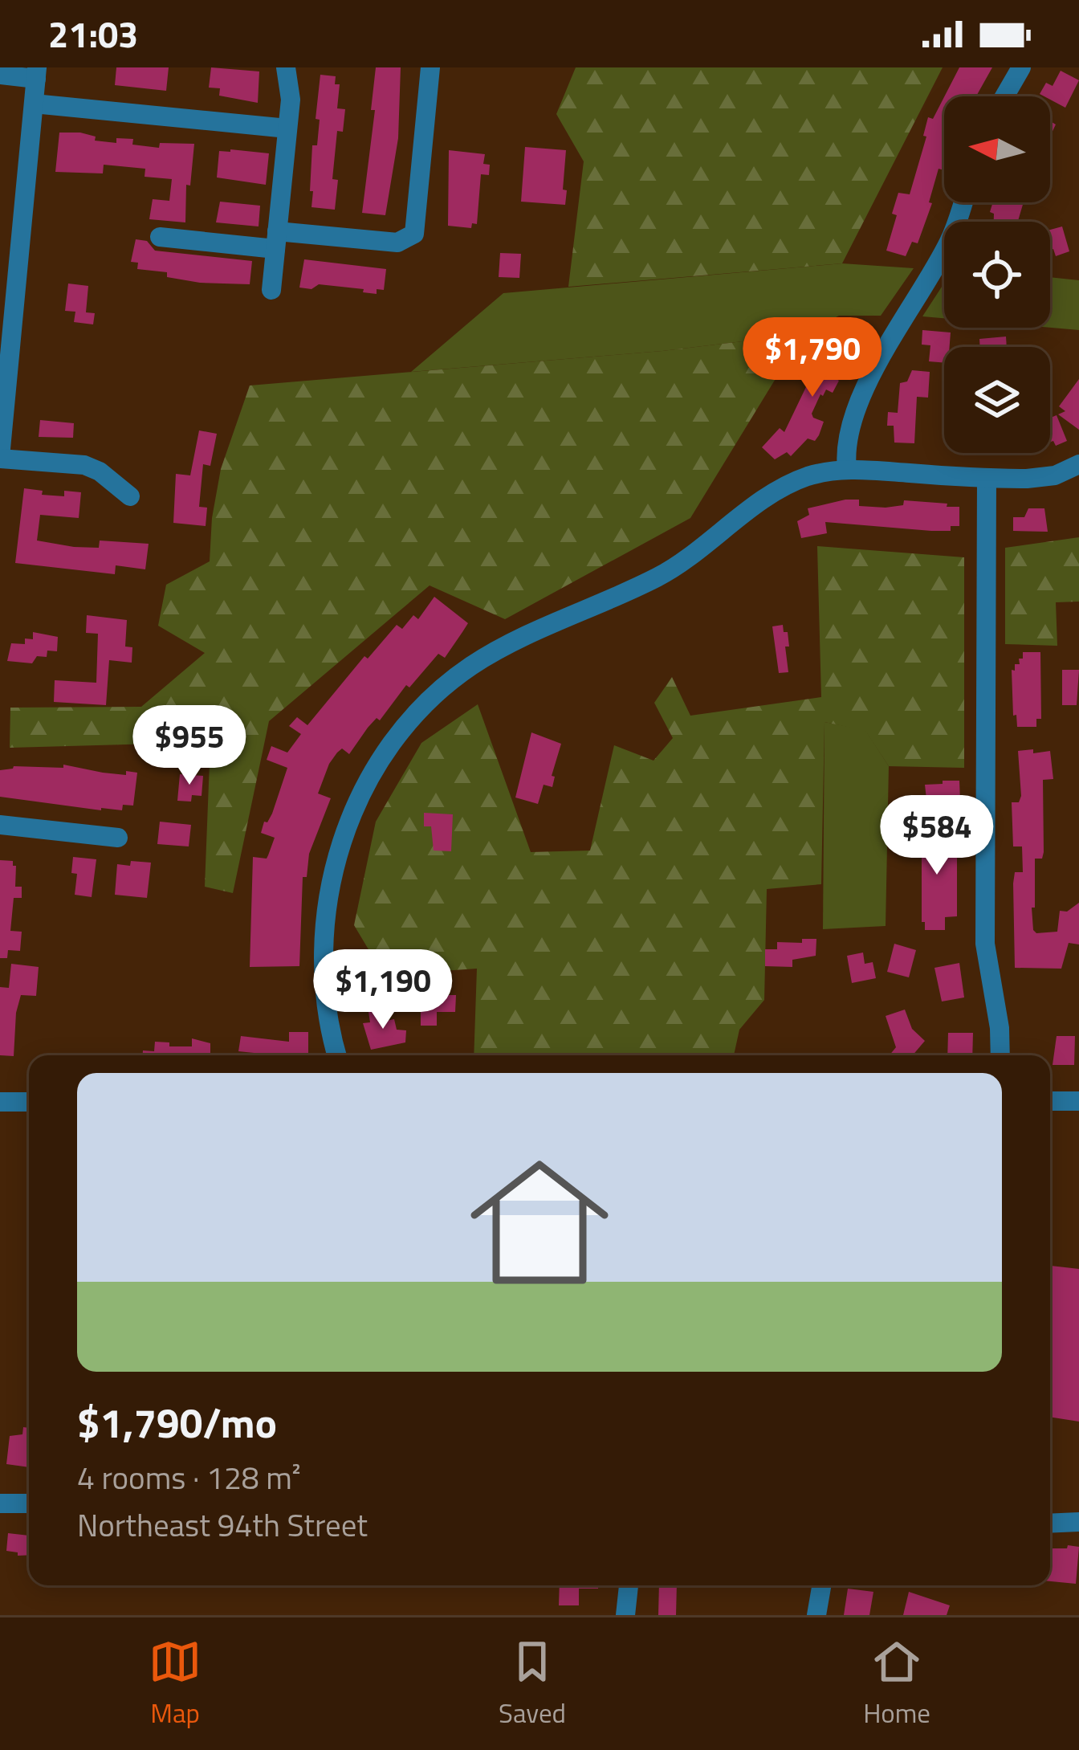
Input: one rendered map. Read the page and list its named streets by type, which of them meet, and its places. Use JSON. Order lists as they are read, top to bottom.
{
  "north": "left",
  "page": {
    "status": "21:03",
    "price": [
      "$1,790",
      "$955",
      "$584",
      "$1,190"
    ],
    "list": [
      {
        "name": "$1,790/mo",
        "note": "4 rooms · 128 m² · Northeast 94th Street"
      }
    ],
    "tabs": ["Map", "Saved", "Home"]
  }
}
